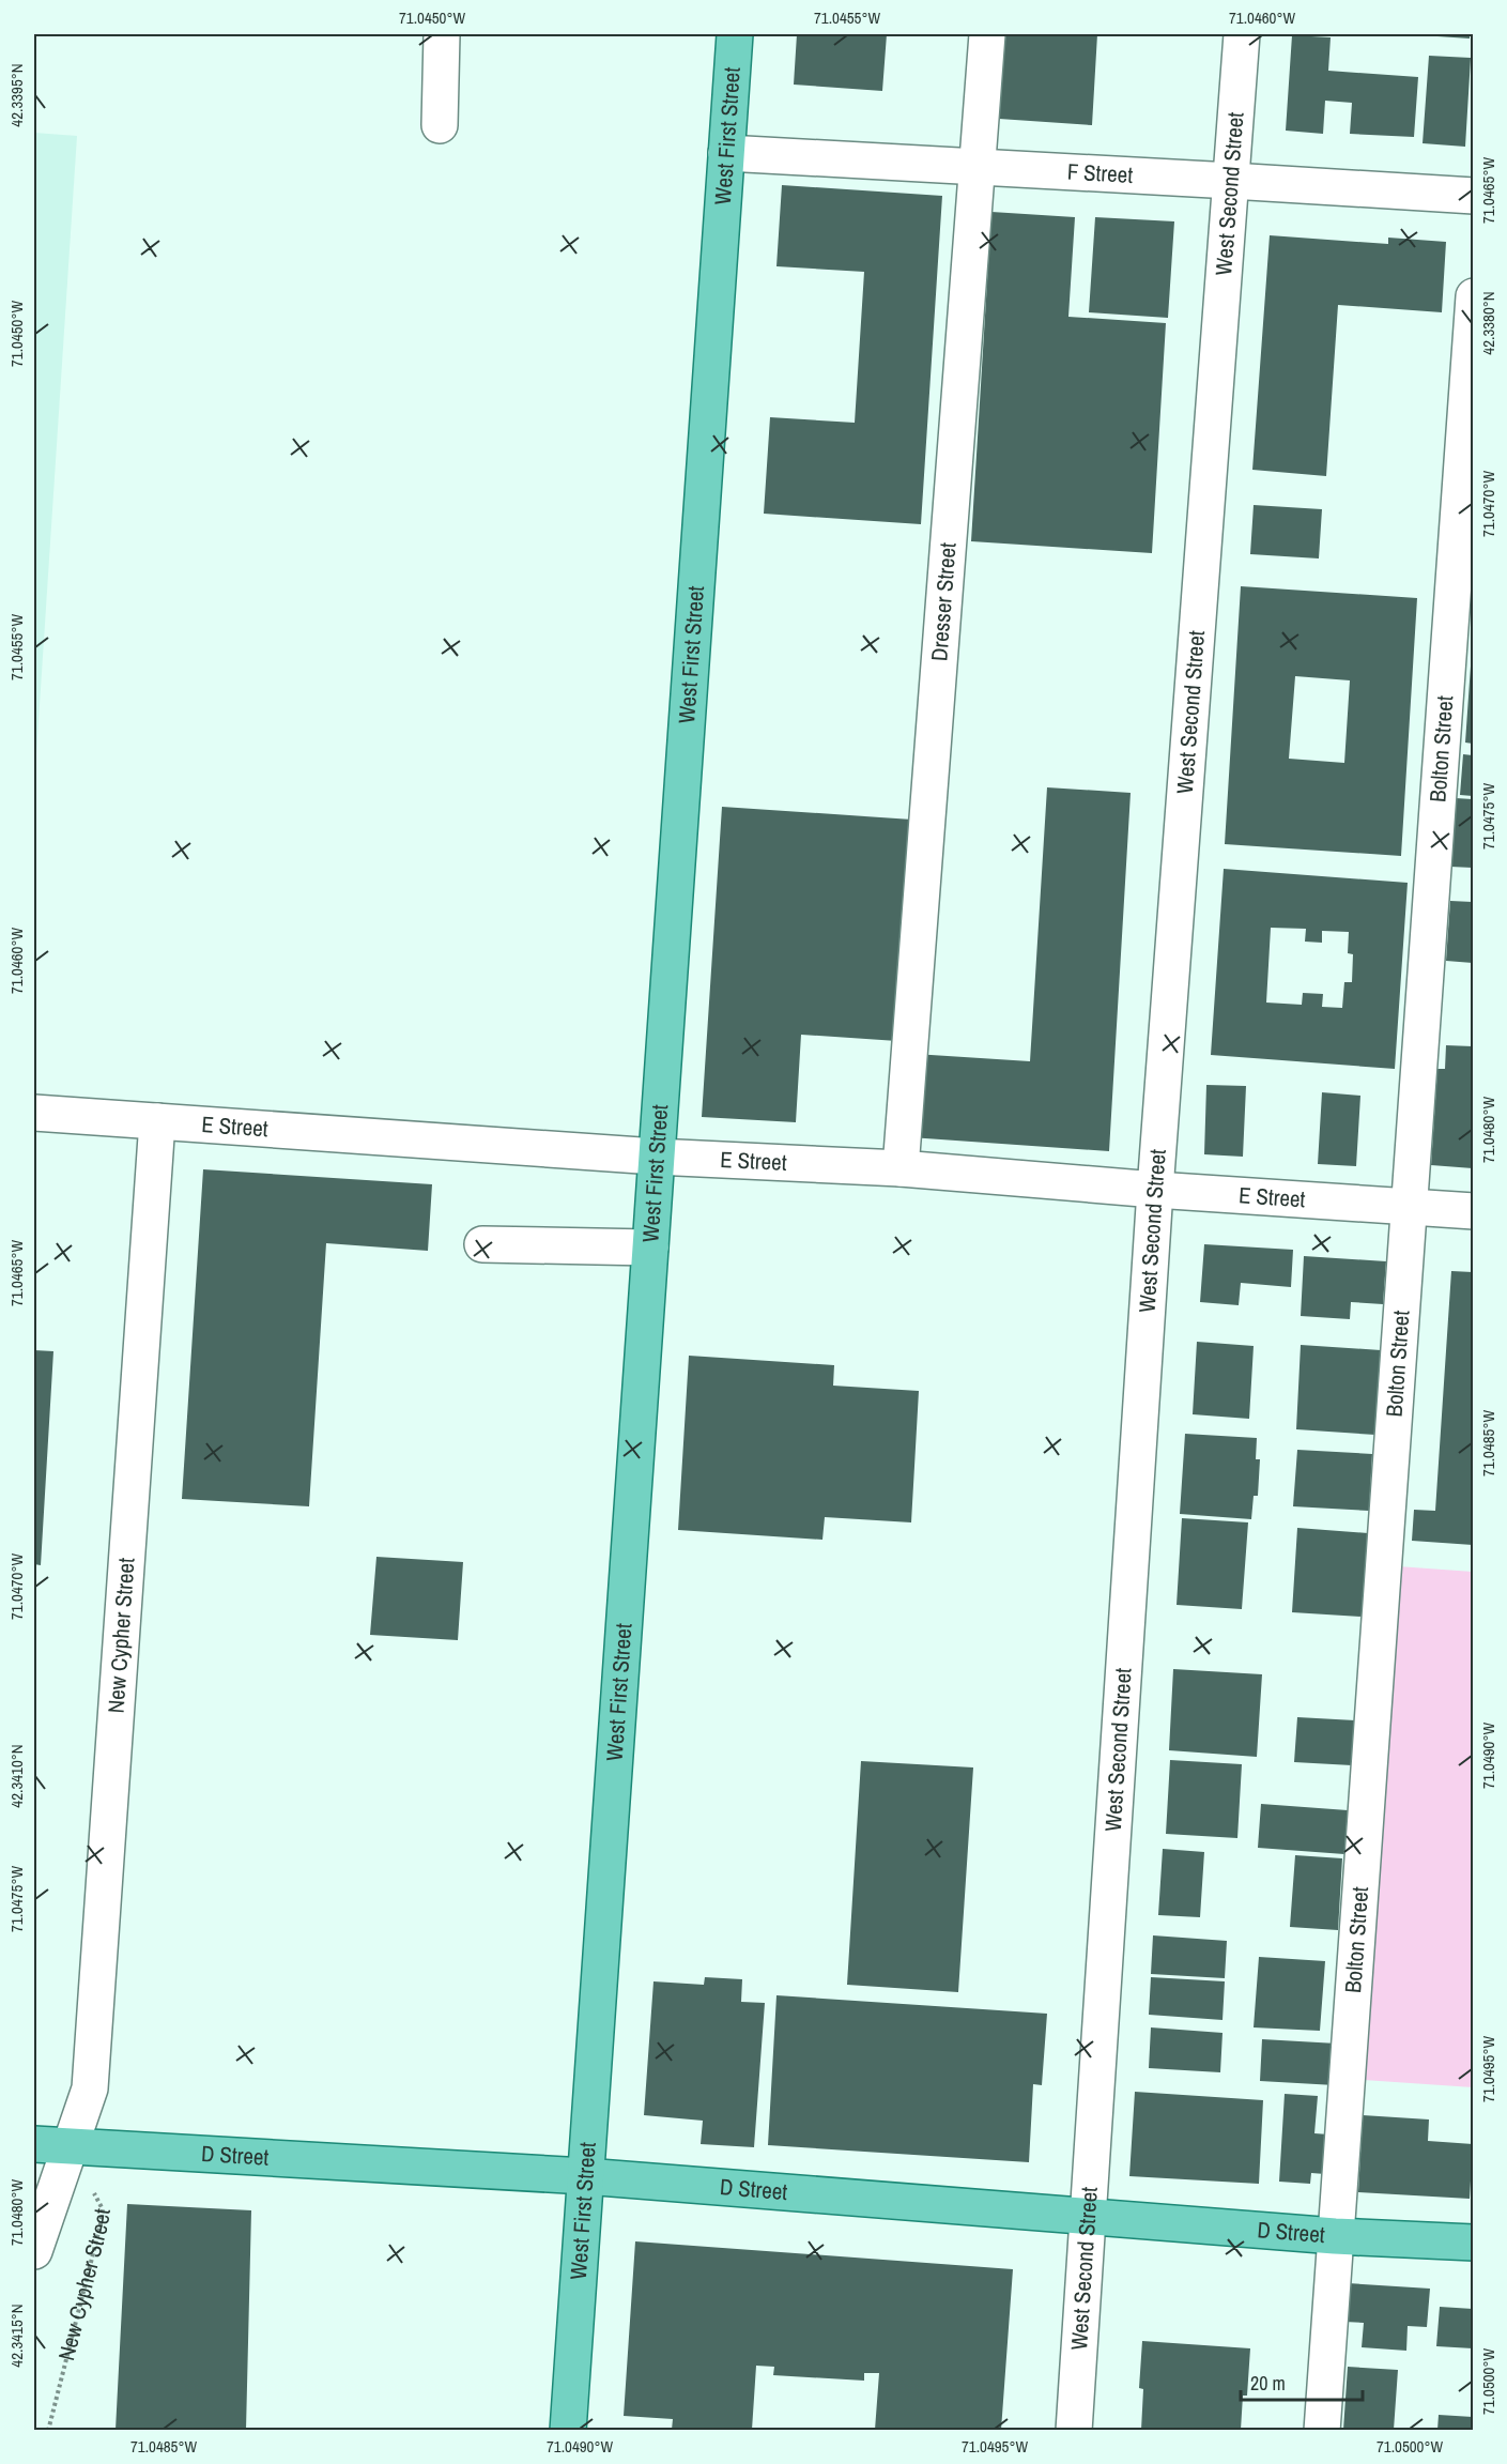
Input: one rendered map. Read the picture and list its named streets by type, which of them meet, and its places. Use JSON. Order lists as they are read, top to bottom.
{
  "streets": {
    "main road": ["West First Street", "D Street"],
    "street": [
      "F Street",
      "West Second Street",
      "Dresser Street",
      "Bolton Street",
      "E Street",
      "New Cypher Street"
    ]
  },
  "crossings": [
    ["West First Street", "F Street"],
    ["West First Street", "E Street"],
    ["West First Street", "D Street"],
    ["F Street", "West Second Street"],
    ["F Street", "Dresser Street"],
    ["West Second Street", "E Street"],
    ["West Second Street", "D Street"],
    ["Dresser Street", "E Street"],
    ["Bolton Street", "E Street"],
    ["Bolton Street", "D Street"],
    ["E Street", "New Cypher Street"],
    ["New Cypher Street", "D Street"]
  ],
  "scale_bar": "20 m",
  "coordinates": [
    "71.0450°W",
    "71.0455°W",
    "71.0460°W",
    "42.3395°N",
    "71.0465°W",
    "42.3380°N",
    "71.0470°W",
    "71.0475°W",
    "71.0480°W",
    "71.0485°W",
    "71.0490°W",
    "42.3410°N",
    "71.0495°W",
    "42.3415°N",
    "71.0500°W"
  ]
}
